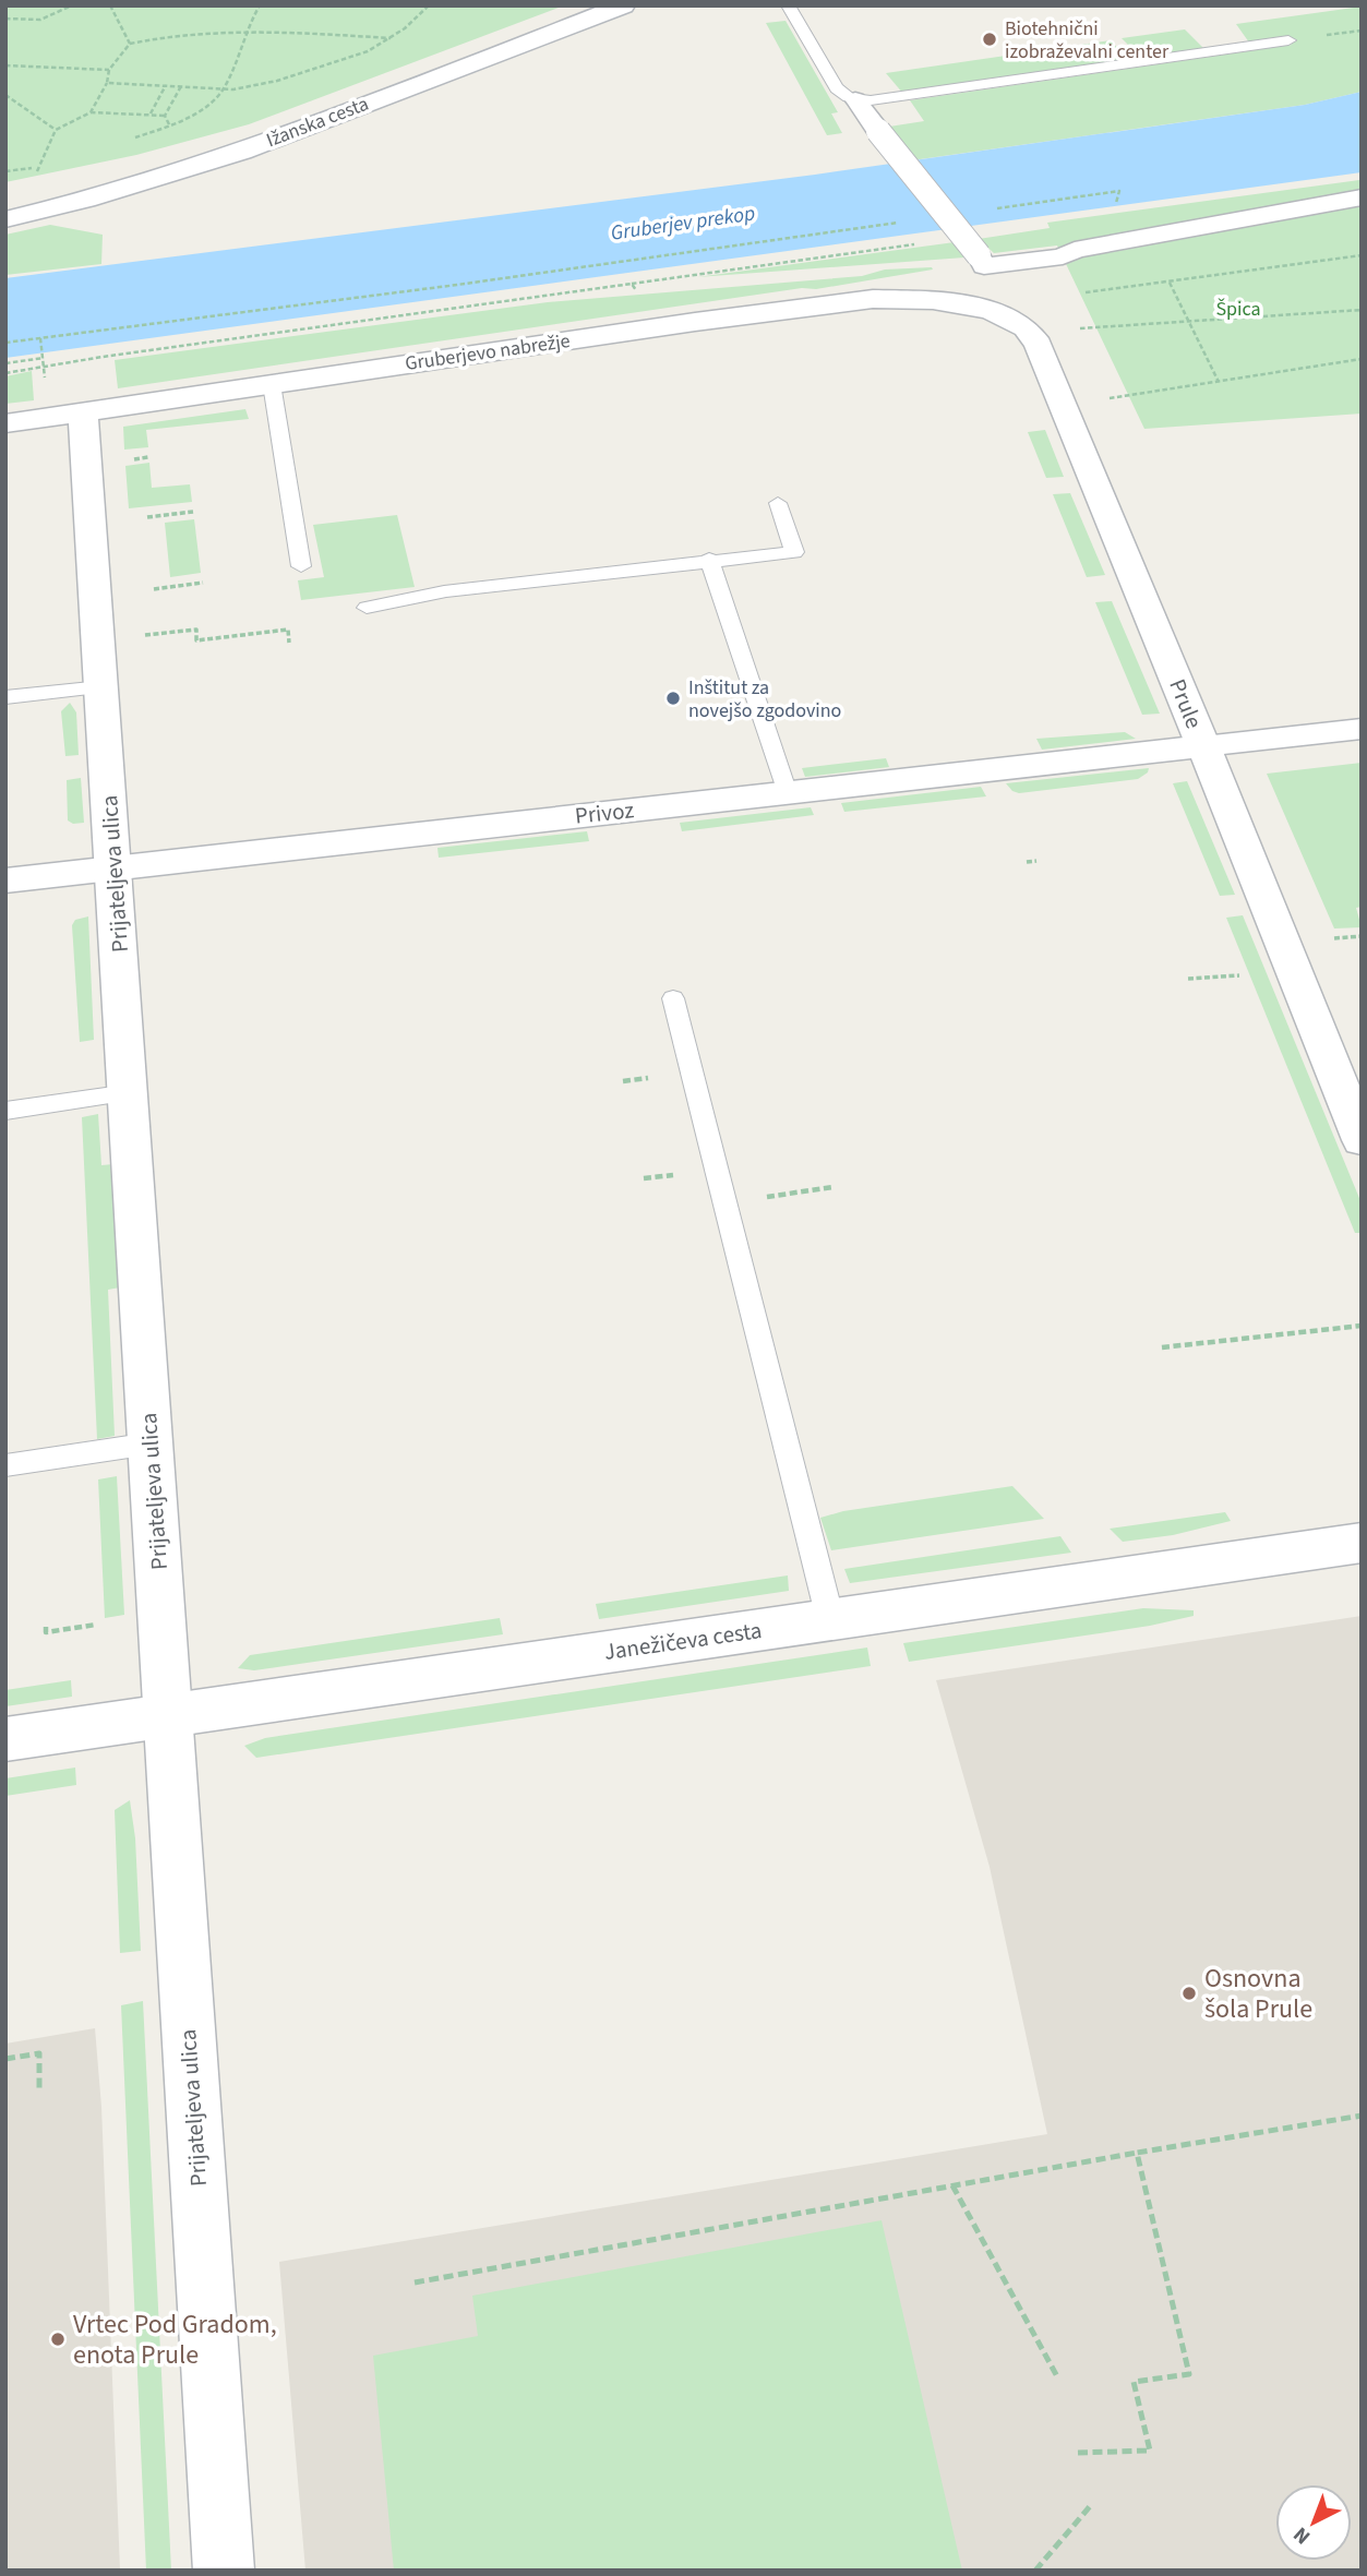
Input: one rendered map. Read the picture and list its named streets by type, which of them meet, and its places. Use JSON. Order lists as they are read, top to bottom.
{
  "streets": {
    "street": [
      "Ižanska cesta",
      "Gruberjevo nabrežje",
      "Prule",
      "Privoz",
      "Prijateljeva ulica",
      "Janežičeva cesta"
    ]
  },
  "crossings": [
    ["Gruberjevo nabrežje", "Prule"],
    ["Gruberjevo nabrežje", "Prijateljeva ulica"],
    ["Prule", "Privoz"],
    ["Privoz", "Prijateljeva ulica"],
    ["Prijateljeva ulica", "Janežičeva cesta"]
  ],
  "water": ["Gruberjev prekop"],
  "parks": ["Špica"],
  "places": [
    "Biotehnični izobraževalni center",
    "Inštitut za novejšo zgodovino",
    "Osnovna šola Prule",
    "Vrtec Pod Gradom, enota Prule"
  ],
  "north": "bottom left"
}
